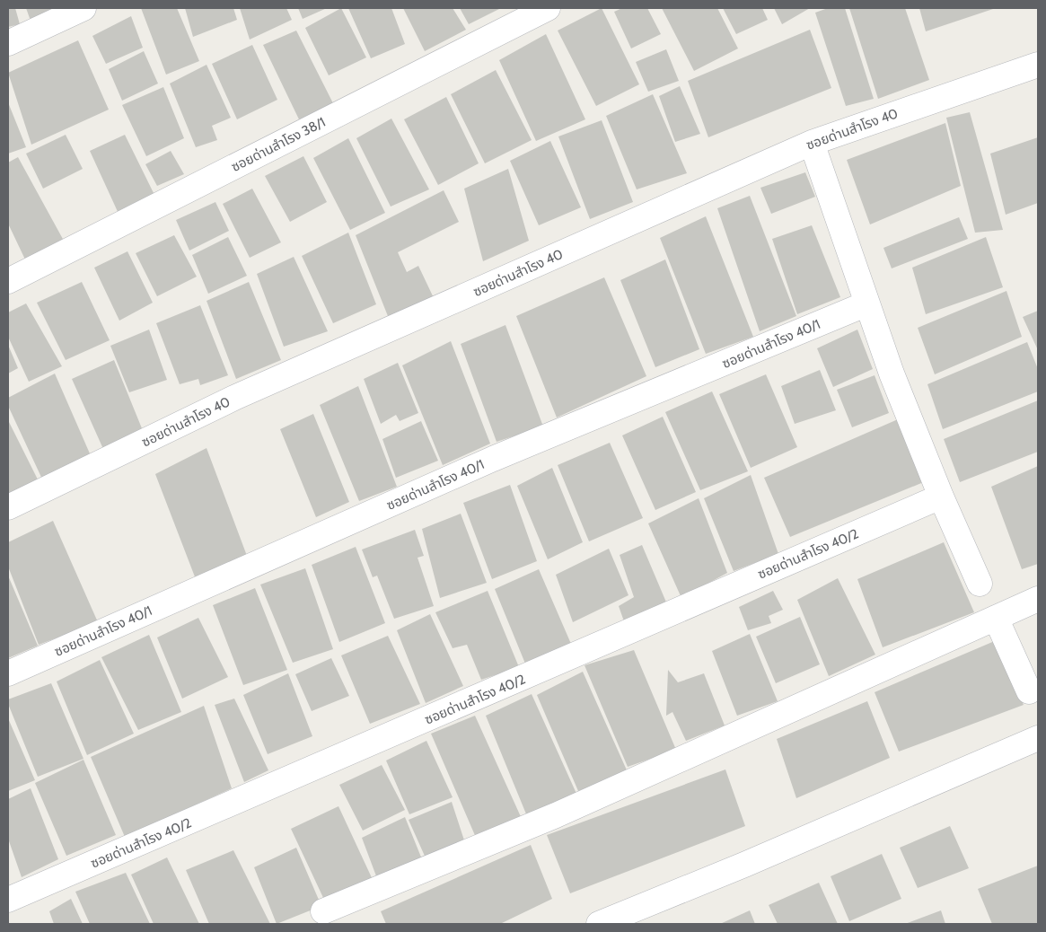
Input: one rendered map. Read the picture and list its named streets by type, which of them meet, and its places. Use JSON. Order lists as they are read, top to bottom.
{
  "streets": {
    "street": [
      "ซอยด่านสำโรง 40",
      "ซอยด่านสำโรง 38/1",
      "ซอยด่านสำโรง 40/1",
      "ซอยด่านสำโรง 40/2"
    ]
  }
}
